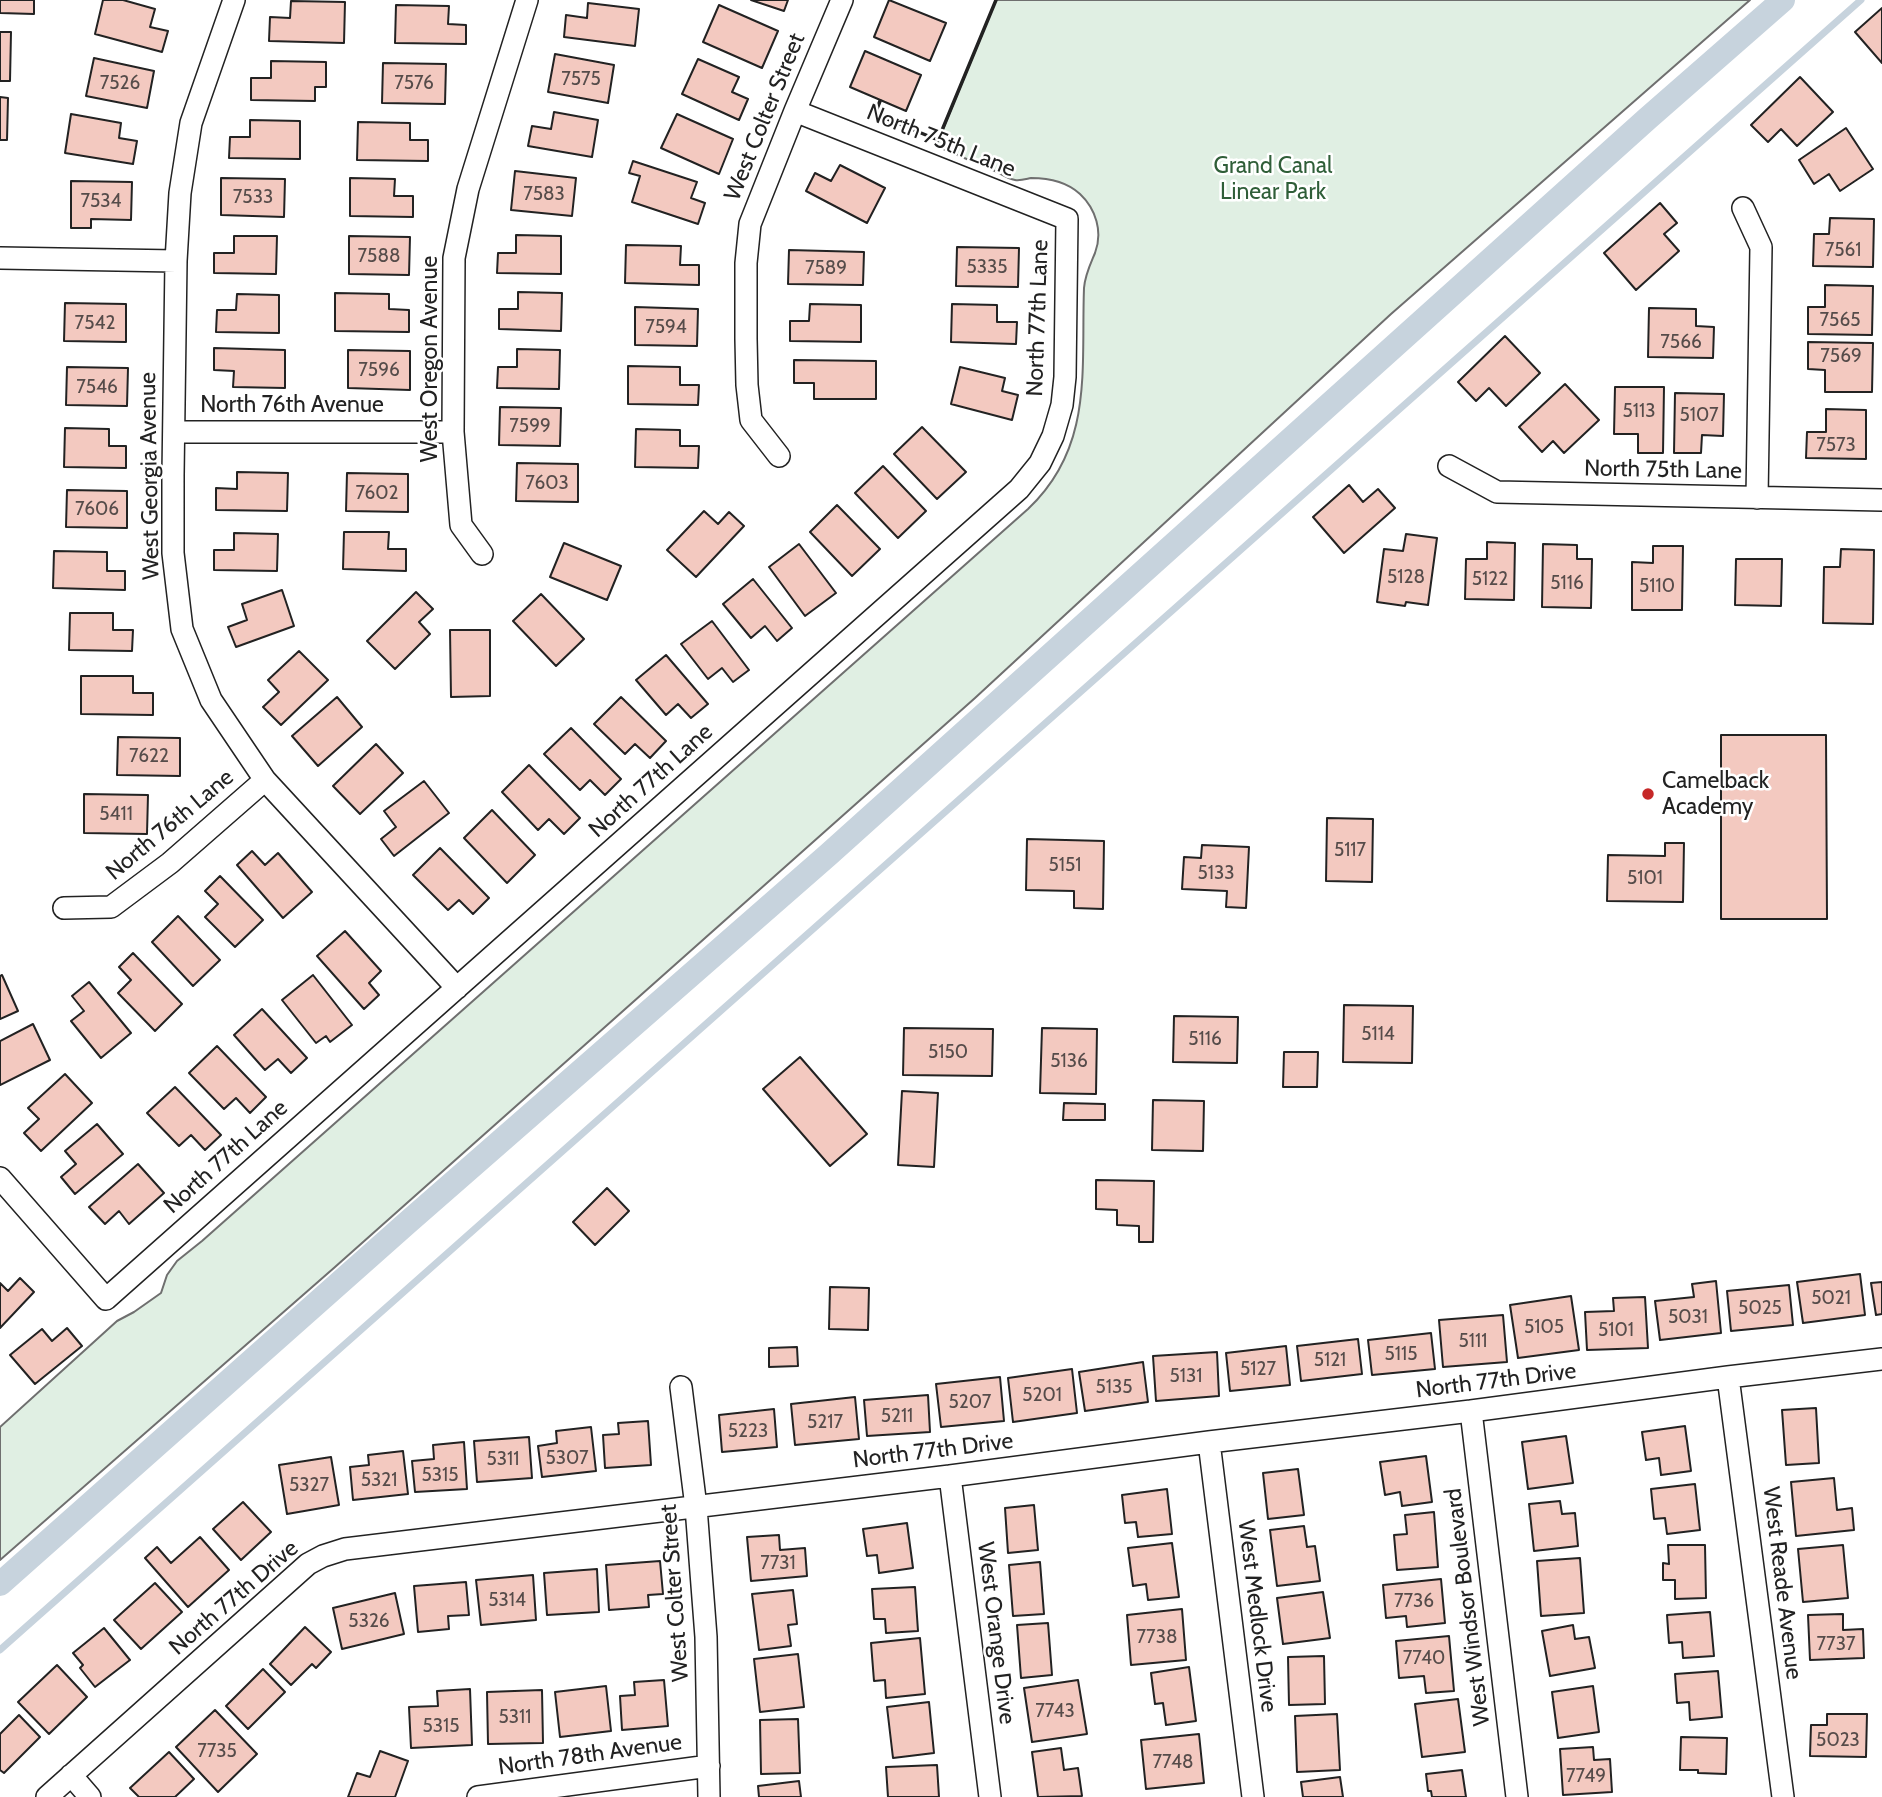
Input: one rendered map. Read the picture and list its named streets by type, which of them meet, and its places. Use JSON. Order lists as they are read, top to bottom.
{
  "streets": {
    "street": [
      "West Colter Street",
      "North 75th Lane",
      "North 77th Lane",
      "West Oregon Avenue",
      "North 76th Avenue",
      "West Georgia Avenue",
      "North 76th Lane",
      "North 77th Drive",
      "West Reade Avenue",
      "West Windsor Boulevard",
      "West Medlock Drive",
      "West Orange Drive",
      "North 78th Avenue"
    ]
  },
  "crossings": [
    ["West Colter Street", "North 75th Lane"],
    ["West Colter Street", "North 77th Drive"],
    ["West Colter Street", "North 78th Avenue"],
    ["North 75th Lane", "North 77th Lane"],
    ["North 77th Lane", "West Georgia Avenue"],
    ["West Oregon Avenue", "North 76th Avenue"],
    ["North 76th Avenue", "West Georgia Avenue"],
    ["West Georgia Avenue", "North 76th Lane"],
    ["North 77th Drive", "West Reade Avenue"],
    ["North 77th Drive", "West Windsor Boulevard"],
    ["North 77th Drive", "West Medlock Drive"],
    ["North 77th Drive", "West Orange Drive"]
  ],
  "parks": ["Grand Canal Linear Park"],
  "places": ["Camelback Academy"],
  "house_numbers": [
    "7575",
    "7526",
    "7576",
    "7583",
    "7533",
    "7534",
    "7561",
    "7588",
    "5335",
    "7589",
    "7565",
    "7542",
    "7594",
    "7566",
    "7569",
    "7596",
    "7546",
    "5113",
    "5107",
    "7599",
    "7573",
    "7603",
    "7602",
    "7606",
    "5128",
    "5122",
    "5116",
    "5110",
    "7622",
    "5411",
    "5117",
    "5151",
    "5133",
    "5101",
    "5114",
    "5116",
    "5150",
    "5136",
    "5021",
    "5025",
    "5031",
    "5105",
    "5101",
    "5111",
    "5115",
    "5121",
    "5127",
    "5131",
    "5135",
    "5201",
    "5207",
    "5211",
    "5217",
    "5223",
    "5307",
    "5311",
    "5315",
    "5321",
    "5327",
    "7731",
    "5314",
    "7736",
    "5326",
    "7738",
    "7737",
    "7740",
    "7743",
    "5311",
    "5315",
    "5023",
    "7735",
    "7748",
    "7749"
  ]
}
